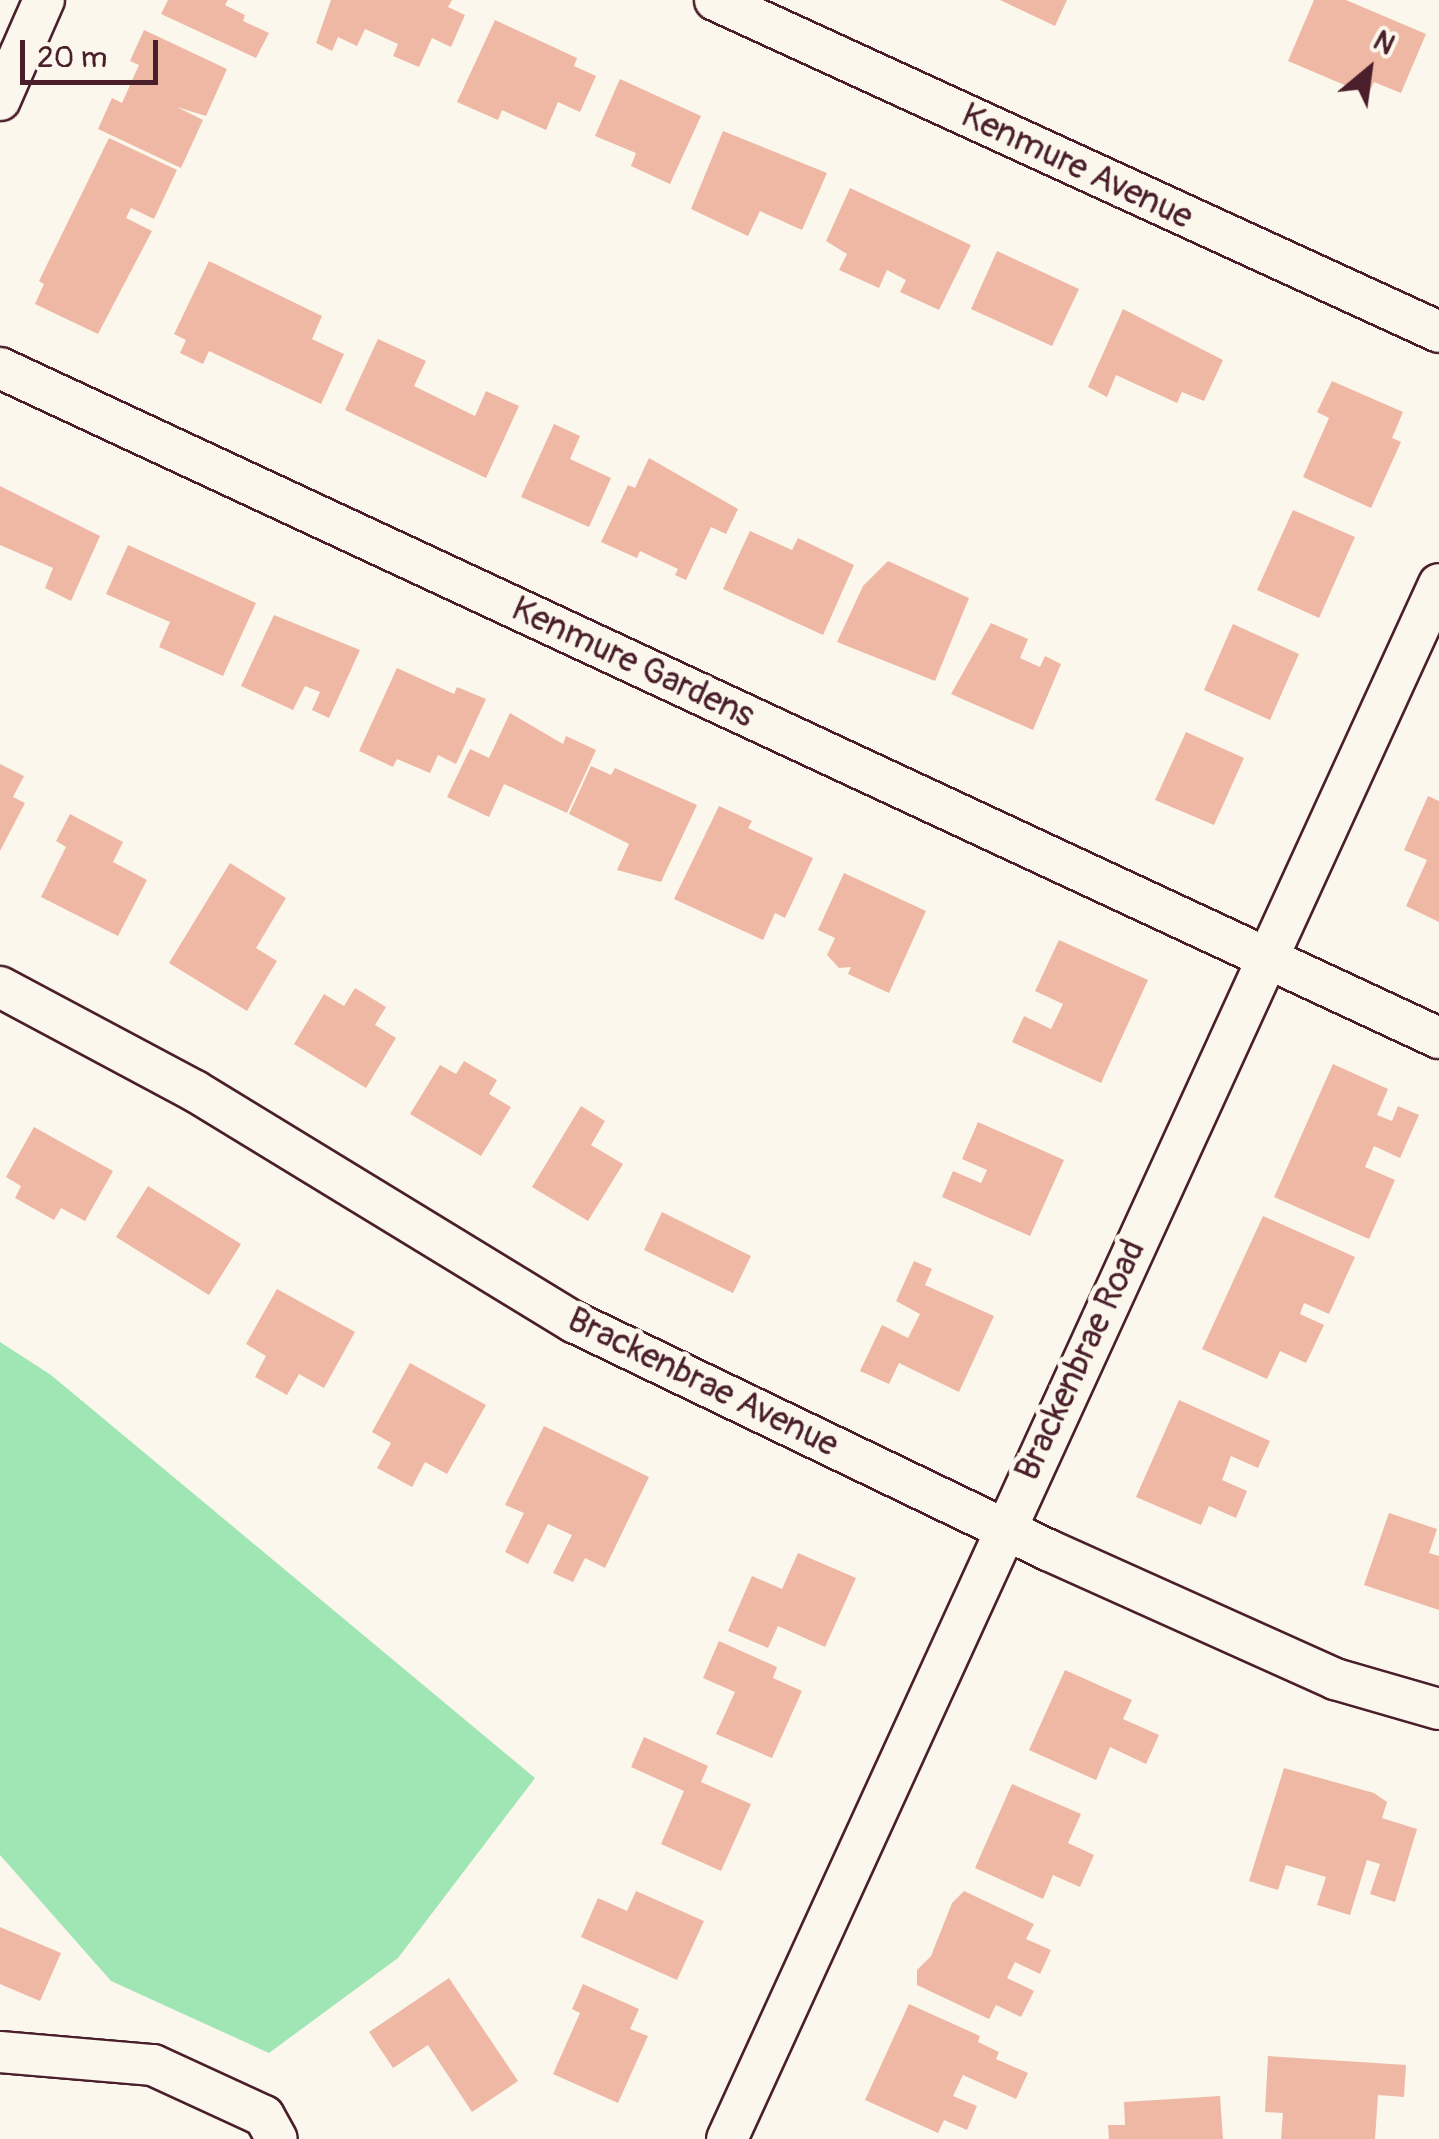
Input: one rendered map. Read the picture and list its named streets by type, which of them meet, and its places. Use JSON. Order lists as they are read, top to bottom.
{
  "streets": {
    "street": [
      "Kenmure Avenue",
      "Kenmure Gardens",
      "Brackenbrae Road",
      "Brackenbrae Avenue"
    ]
  },
  "crossings": [
    ["Kenmure Gardens", "Brackenbrae Road"],
    ["Brackenbrae Road", "Brackenbrae Avenue"]
  ],
  "scale_bar": "20 m",
  "north": "top right"
}
